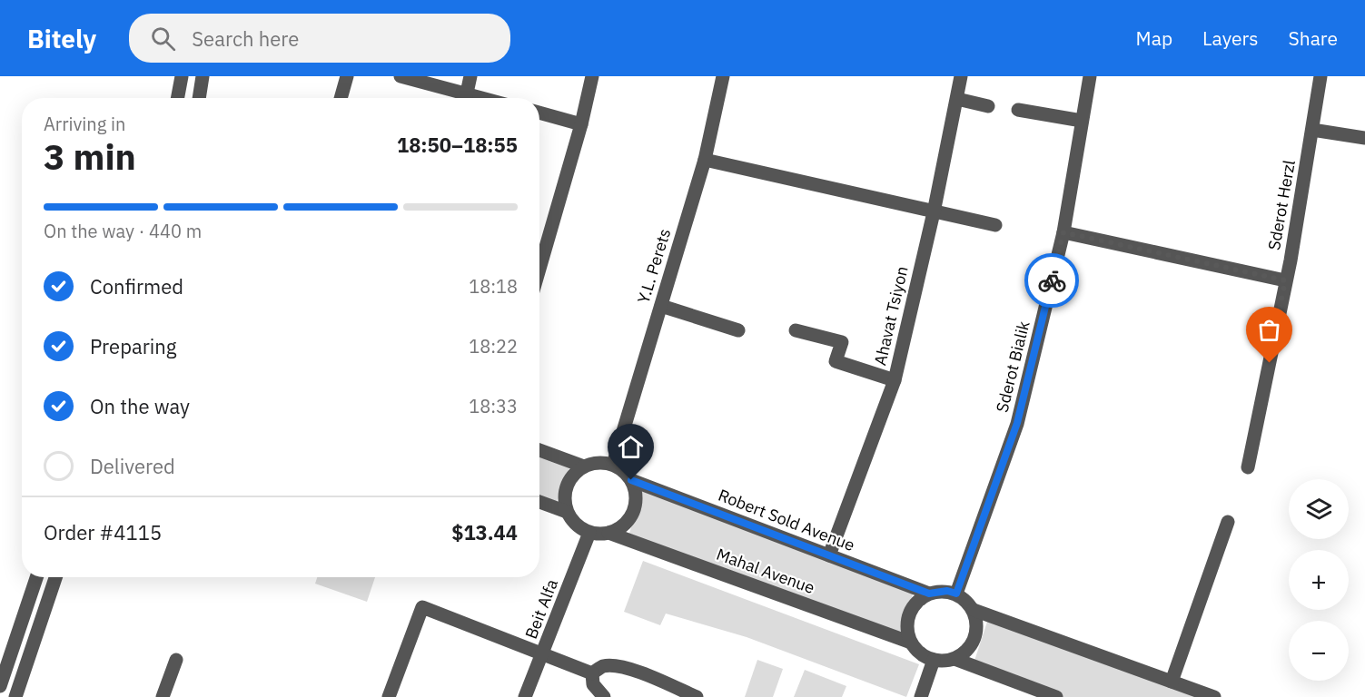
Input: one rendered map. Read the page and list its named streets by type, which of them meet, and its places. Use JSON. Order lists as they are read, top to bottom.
{
  "streets": {
    "street": [
      "Sderot Herzl",
      "Y.L. Perets",
      "Ahavat Tsiyon",
      "Sderot Bialik",
      "Robert Sold Avenue",
      "Mahal Avenue",
      "Beit Alfa"
    ]
  },
  "crossings": [
    ["Y.L. Perets", "Robert Sold Avenue"],
    ["Y.L. Perets", "Mahal Avenue"],
    ["Y.L. Perets", "Beit Alfa"],
    ["Ahavat Tsiyon", "Robert Sold Avenue"],
    ["Sderot Bialik", "Robert Sold Avenue"],
    ["Sderot Bialik", "Mahal Avenue"],
    ["Robert Sold Avenue", "Mahal Avenue"],
    ["Robert Sold Avenue", "Beit Alfa"],
    ["Mahal Avenue", "Beit Alfa"]
  ],
  "page": {
    "header": "Bitely",
    "search": "Search here",
    "nav": ["Map", "Layers", "Share"],
    "heading": ["3 min", "Arriving in", "18:50–18:55"],
    "panel": ["Order #4115", "$13.44"],
    "bar": "On the way · 440 m",
    "list": [
      ["Confirmed", "18:18"],
      ["Preparing", "18:22"],
      ["On the way", "18:33"],
      "Delivered"
    ],
    "map_buttons": ["+", "−"]
  }
}
